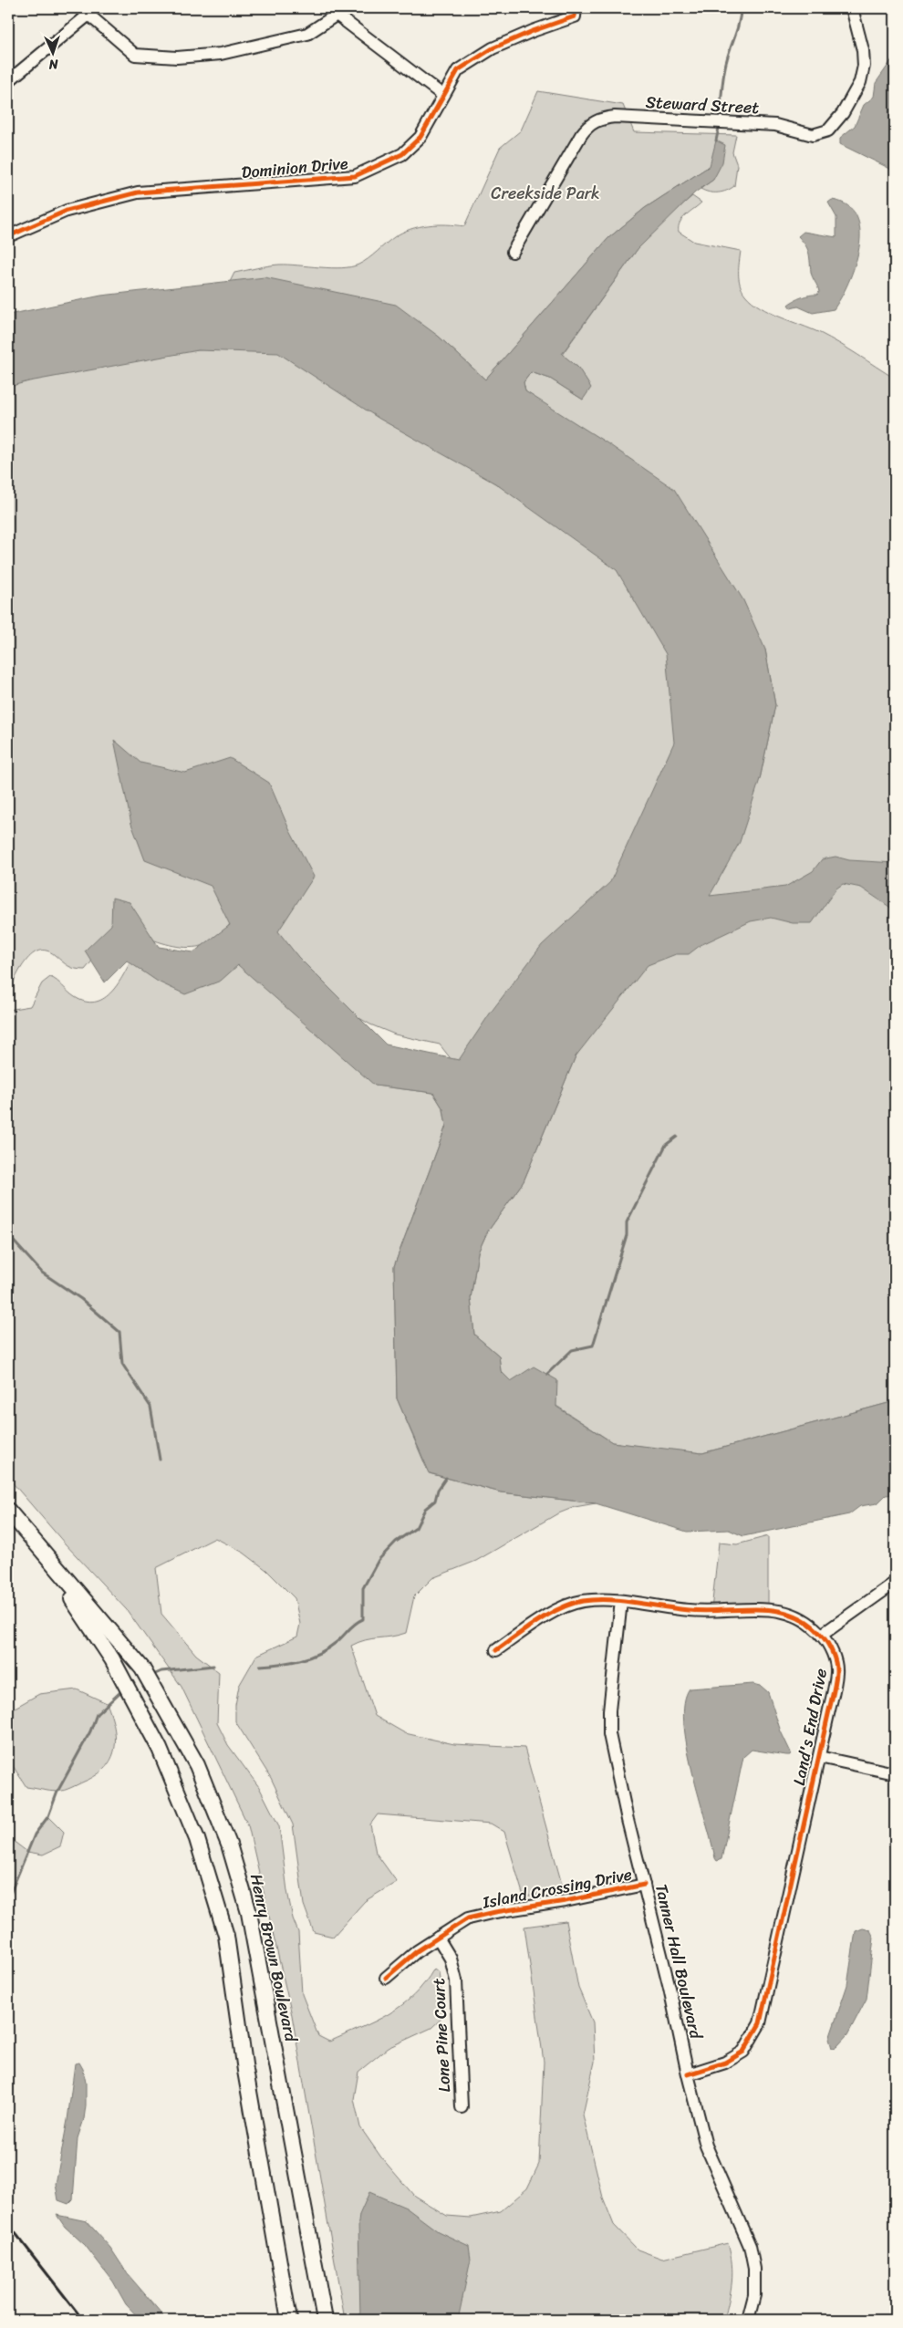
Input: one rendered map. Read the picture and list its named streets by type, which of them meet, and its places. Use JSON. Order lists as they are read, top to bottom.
{
  "streets": {
    "main road": ["Henry Brown Boulevard"],
    "street": [
      "Steward Street",
      "Dominion Drive",
      "Land's End Drive",
      "Island Crossing Drive",
      "Tanner Hall Boulevard",
      "Lone Pine Court"
    ]
  },
  "crossings": [
    ["Land's End Drive", "Tanner Hall Boulevard"],
    ["Island Crossing Drive", "Tanner Hall Boulevard"],
    ["Island Crossing Drive", "Lone Pine Court"]
  ],
  "parks": ["Creekside Park"],
  "north": "bottom"
}
